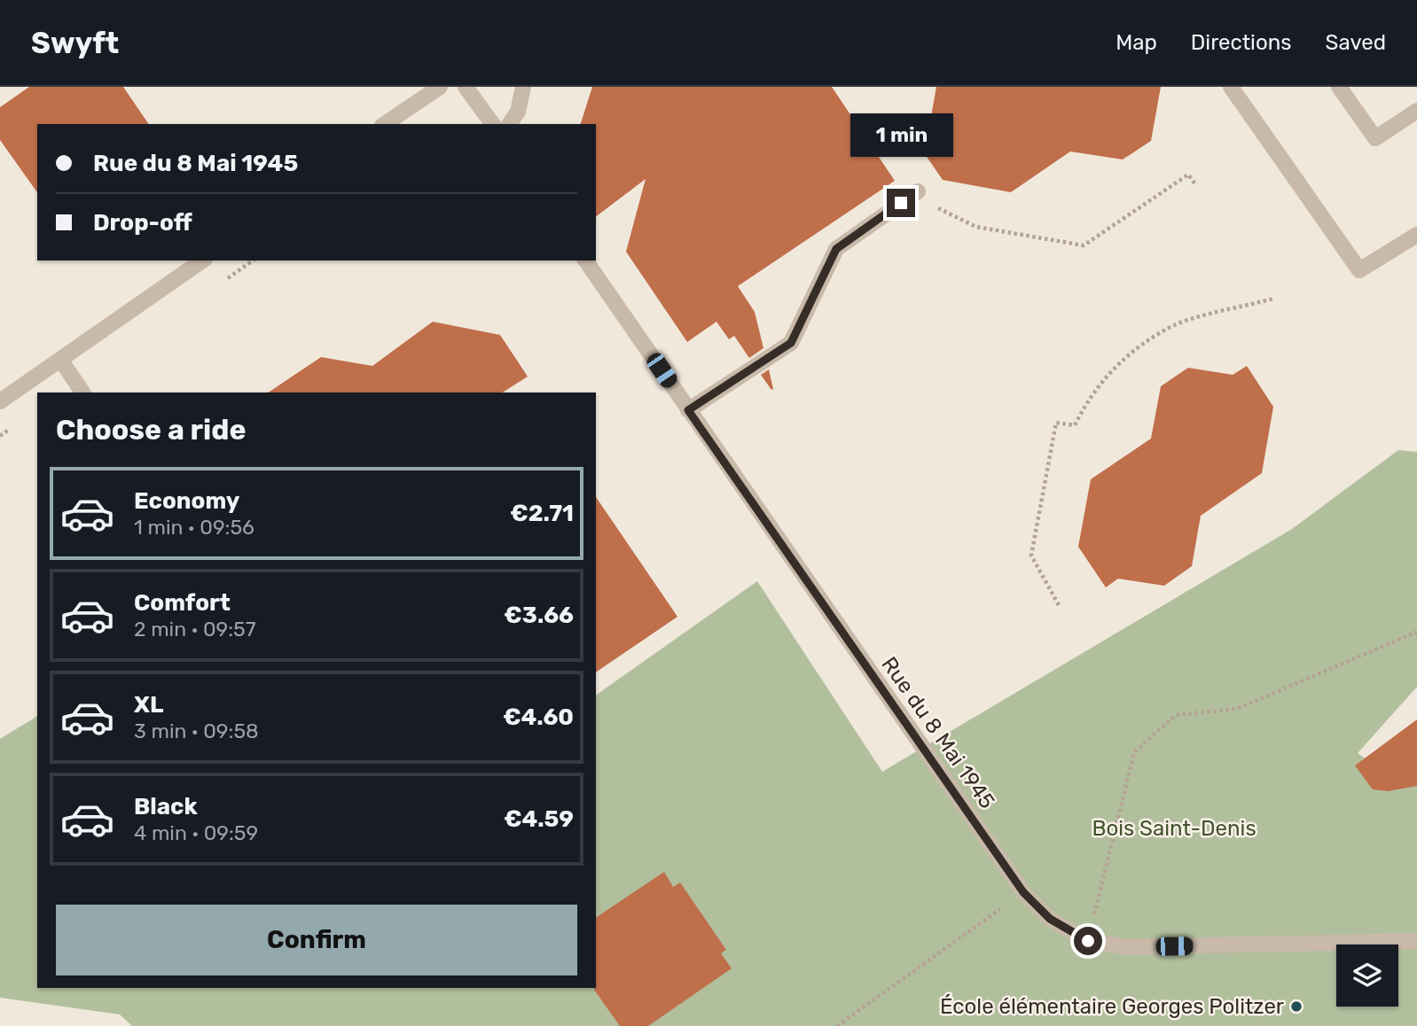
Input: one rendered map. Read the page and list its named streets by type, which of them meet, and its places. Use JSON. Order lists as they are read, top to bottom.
{
  "streets": {
    "street": ["Rue du 8 Mai 1945"]
  },
  "parks": ["Bois Saint-Denis"],
  "places": ["École élémentaire Georges Politzer"],
  "page": {
    "header": "Swyft",
    "nav": ["Map", "Directions", "Saved"],
    "bubble": "1 min",
    "banner": ["Rue du 8 Mai 1945", "Drop-off"],
    "heading": "Choose a ride",
    "list": [
      {
        "name": "Economy",
        "note": "1 min · 09:56",
        "value": "€2.71"
      },
      {
        "name": "Comfort",
        "note": "2 min · 09:57",
        "value": "€3.66"
      },
      {
        "name": "XL",
        "note": "3 min · 09:58",
        "value": "€4.60"
      },
      {
        "name": "Black",
        "note": "4 min · 09:59",
        "value": "€4.59"
      }
    ],
    "buttons": "Confirm"
  }
}
